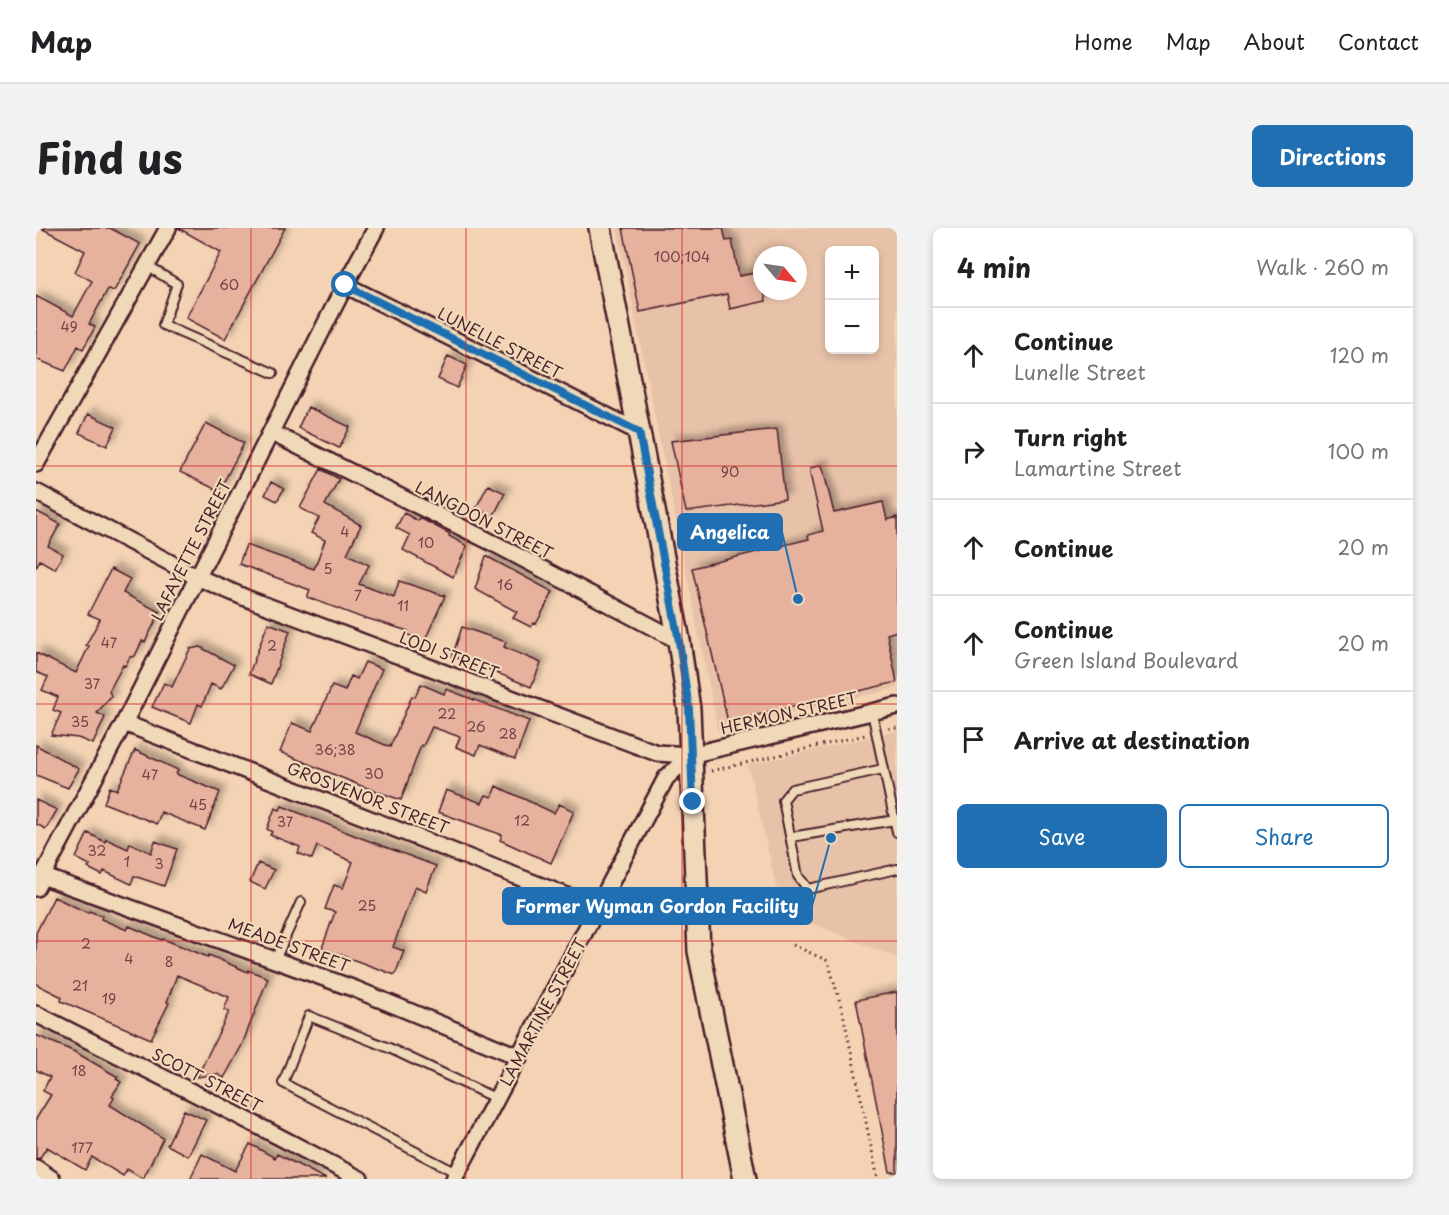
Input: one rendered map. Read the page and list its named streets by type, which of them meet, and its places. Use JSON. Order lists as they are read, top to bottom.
{
  "streets": {
    "street": [
      "LUNELLE STREET",
      "LANGDON STREET",
      "LAFAYETTE STREET",
      "LODI STREET",
      "HERMON STREET",
      "GROSVENOR STREET",
      "MEADE STREET",
      "LAMARTINE STREET",
      "SCOTT STREET"
    ]
  },
  "crossings": [
    ["LUNELLE STREET", "LAFAYETTE STREET"],
    ["LANGDON STREET", "LAFAYETTE STREET"],
    ["LAFAYETTE STREET", "LODI STREET"],
    ["LAFAYETTE STREET", "GROSVENOR STREET"],
    ["LAFAYETTE STREET", "MEADE STREET"],
    ["LODI STREET", "HERMON STREET"],
    ["LODI STREET", "LAMARTINE STREET"],
    ["HERMON STREET", "LAMARTINE STREET"],
    ["GROSVENOR STREET", "LAMARTINE STREET"],
    ["MEADE STREET", "LAMARTINE STREET"]
  ],
  "places": ["Angelica", "Former Wyman Gordon Facility"],
  "house_numbers": [
    "100;104",
    "60",
    "49",
    "90",
    "4",
    "10",
    "5",
    "16",
    "7",
    "11",
    "47",
    "2",
    "37",
    "22",
    "35",
    "26",
    "28",
    "36;38",
    "30",
    "47",
    "45",
    "12",
    "37",
    "32",
    "1",
    "3",
    "25",
    "2",
    "4",
    "8",
    "21",
    "19",
    "18",
    "177"
  ],
  "north": "bottom right",
  "page": {
    "header": "Map",
    "nav": [
      "Home",
      "Map",
      "About",
      "Contact"
    ],
    "title": "Find us",
    "buttons": [
      "Directions",
      ["Save", "Share"]
    ],
    "heading": ["4 min", "Walk · 260 m"],
    "map_buttons": ["+", "−"],
    "list": [
      ["Continue", "Lunelle Street", "120 m"],
      ["Turn right", "Lamartine Street", "100 m"],
      ["Continue", "20 m"],
      ["Continue", "Green Island Boulevard", "20 m"],
      "Arrive at destination"
    ]
  }
}
